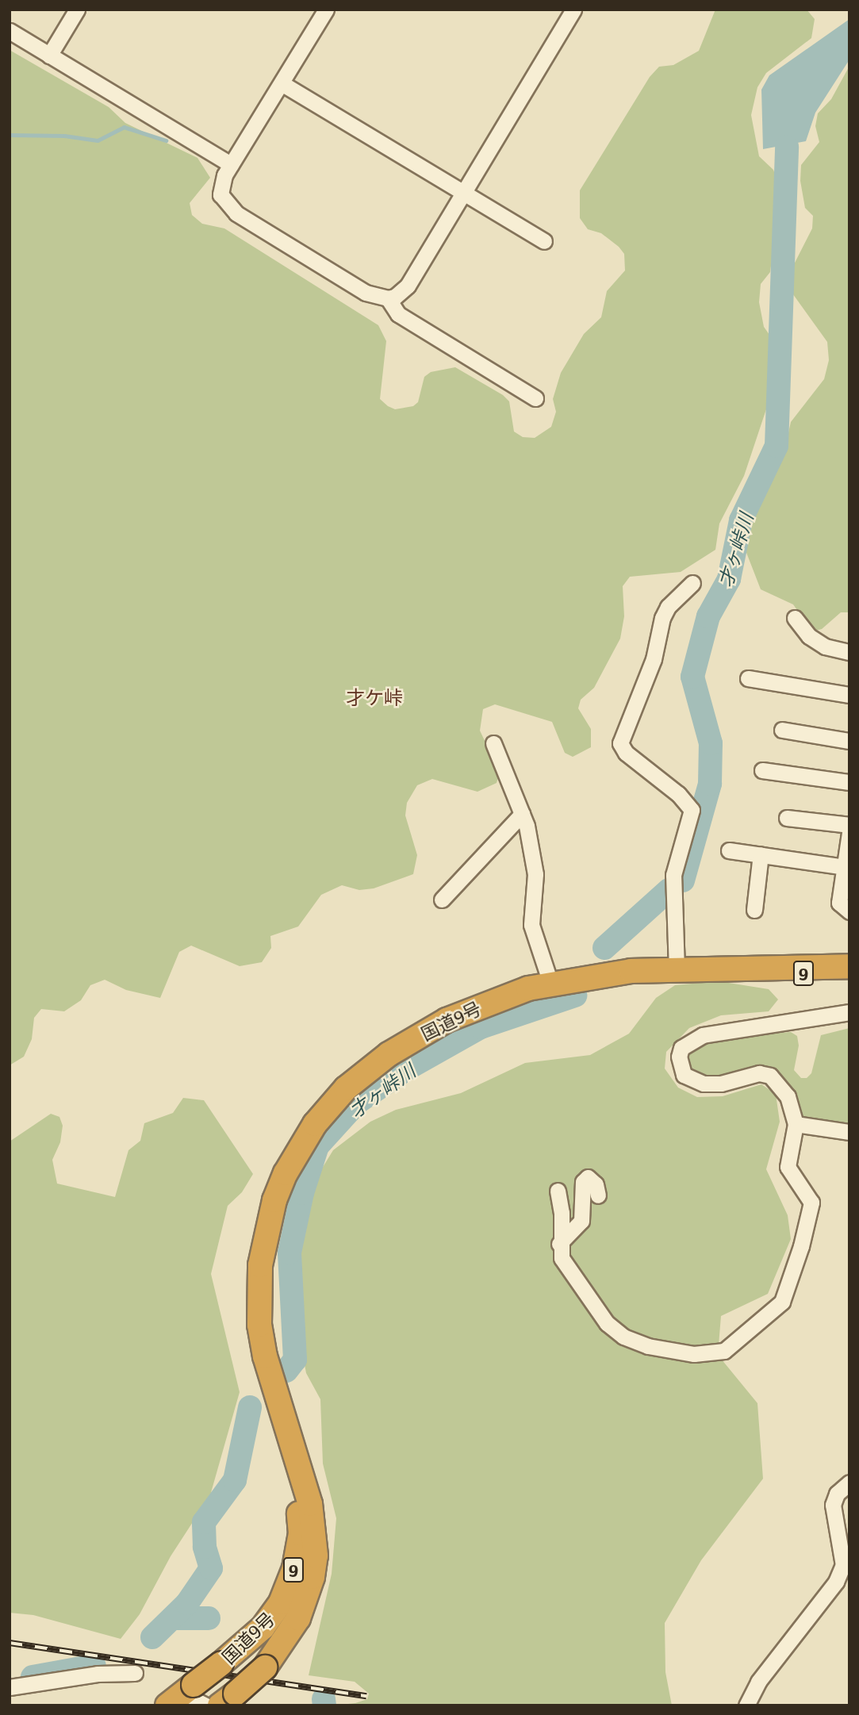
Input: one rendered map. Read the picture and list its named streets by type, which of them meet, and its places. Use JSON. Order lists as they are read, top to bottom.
{
  "streets": {
    "highway": ["9", "国道9号"]
  },
  "districts": ["才ケ峠"],
  "water": ["才ヶ峠川"]
}
